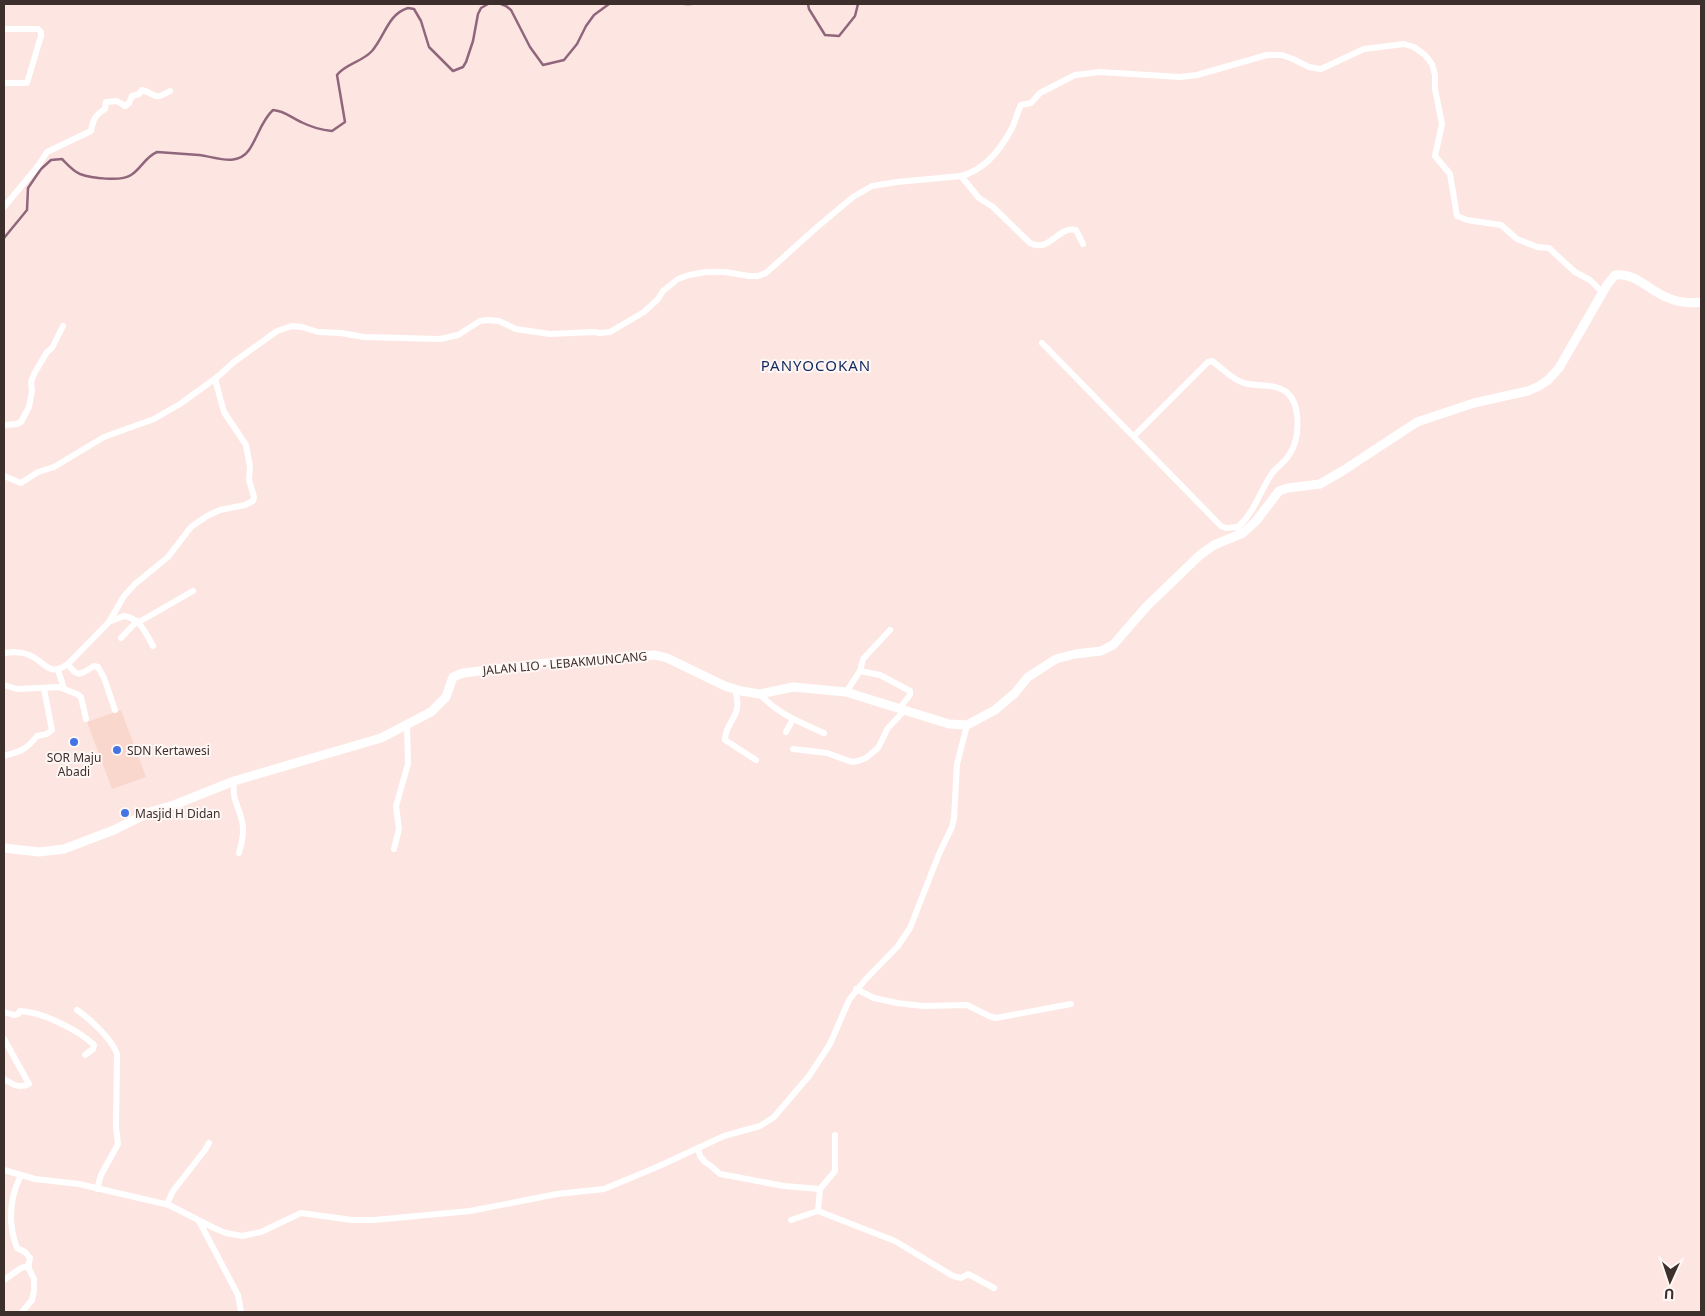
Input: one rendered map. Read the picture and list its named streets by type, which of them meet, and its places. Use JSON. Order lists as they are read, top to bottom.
{
  "streets": {
    "street": ["JALAN LIO - LEBAKMUNCANG"]
  },
  "districts": ["PANYOCOKAN"],
  "places": ["SOR Maju Abadi", "SDN Kertawesi", "Masjid H Didan"],
  "north": "bottom"
}
